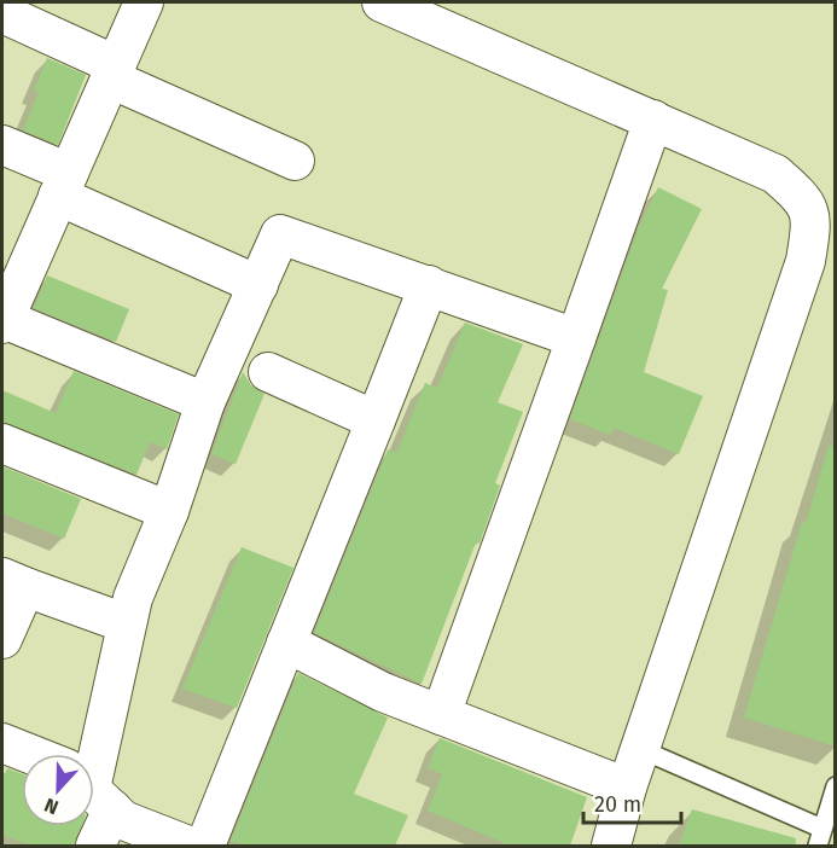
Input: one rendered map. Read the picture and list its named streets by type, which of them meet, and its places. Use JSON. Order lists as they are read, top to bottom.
{
  "scale_bar": "20 m",
  "north": "bottom"
}
